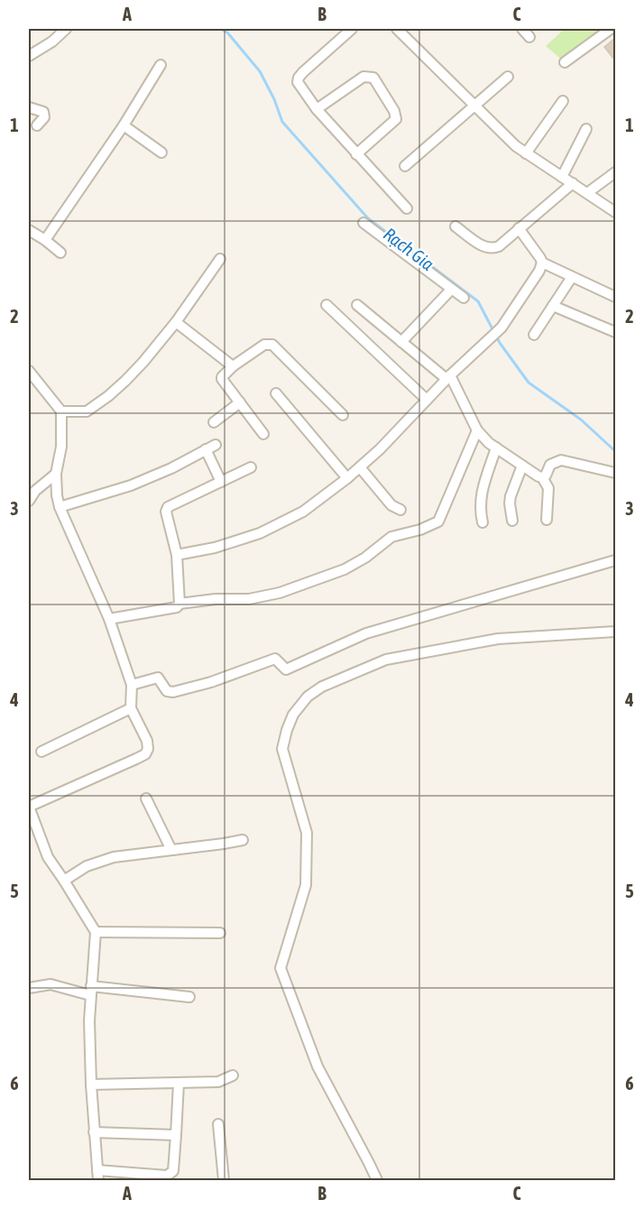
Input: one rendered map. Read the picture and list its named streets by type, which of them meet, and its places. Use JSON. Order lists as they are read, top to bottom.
{
  "water": ["Rạch Gia"],
  "grid": {
    "columns": ["A", "B", "C"],
    "rows": [
      "1",
      "2",
      "3",
      "4",
      "5",
      "6"
    ]
  }
}
